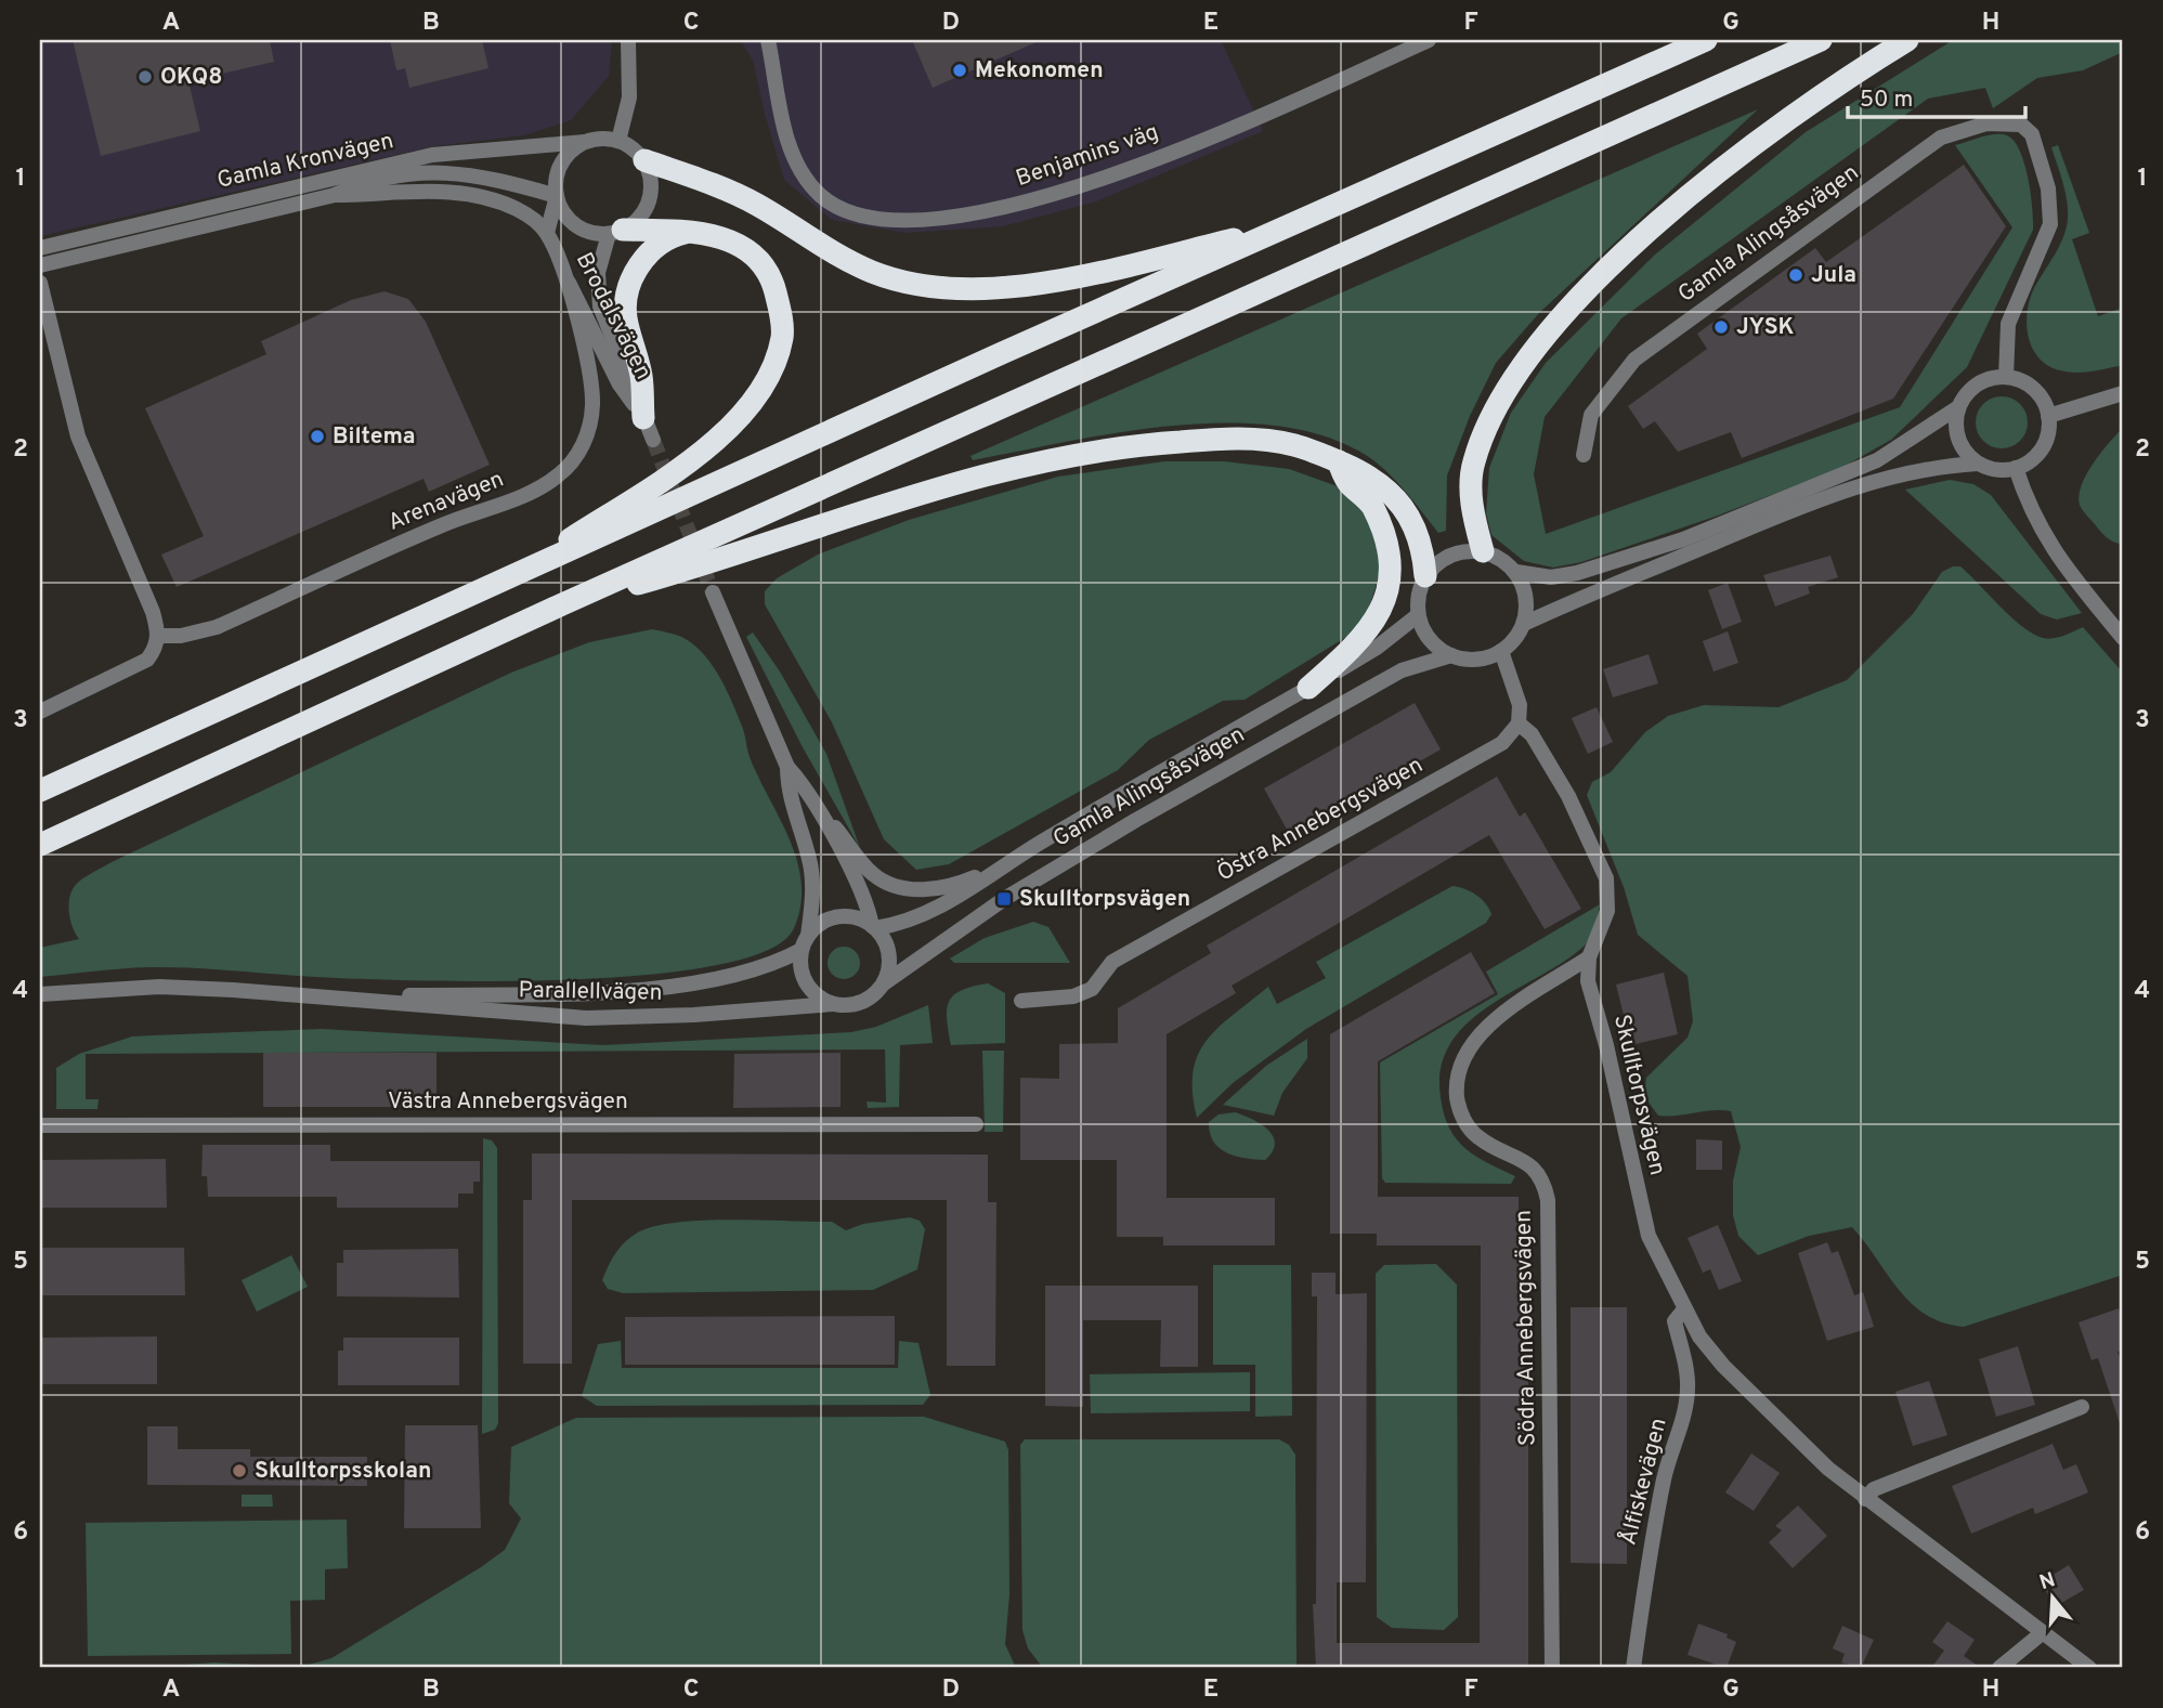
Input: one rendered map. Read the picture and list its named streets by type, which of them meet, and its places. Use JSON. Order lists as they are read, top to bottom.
{
  "streets": {
    "street": [
      "Benjamins väg",
      "Gamla Kronvägen",
      "Gamla Alingsåsvägen",
      "Brodalsvägen",
      "Arenavägen",
      "Östra Annebergsvägen",
      "Parallellvägen",
      "Skulltorpsvägen",
      "Västra Annebergsvägen",
      "Södra Annebergsvägen",
      "Ålfiskevägen"
    ]
  },
  "crossings": [
    ["Gamla Kronvägen", "Brodalsvägen"],
    ["Gamla Alingsåsvägen", "Parallellvägen"],
    ["Brodalsvägen", "Arenavägen"],
    ["Östra Annebergsvägen", "Skulltorpsvägen"],
    ["Skulltorpsvägen", "Södra Annebergsvägen"],
    ["Skulltorpsvägen", "Ålfiskevägen"]
  ],
  "places": {
    "other": [
      "Mekonomen",
      "OKQ8",
      "Jula",
      "JYSK",
      "Biltema",
      "Skulltorpsskolan"
    ],
    "transit": ["Skulltorpsvägen"]
  },
  "scale_bar": "50 m",
  "north": "top",
  "grid": {
    "columns": [
      "A",
      "B",
      "C",
      "D",
      "E",
      "F",
      "G",
      "H"
    ],
    "rows": [
      "1",
      "2",
      "3",
      "4",
      "5",
      "6"
    ]
  }
}
